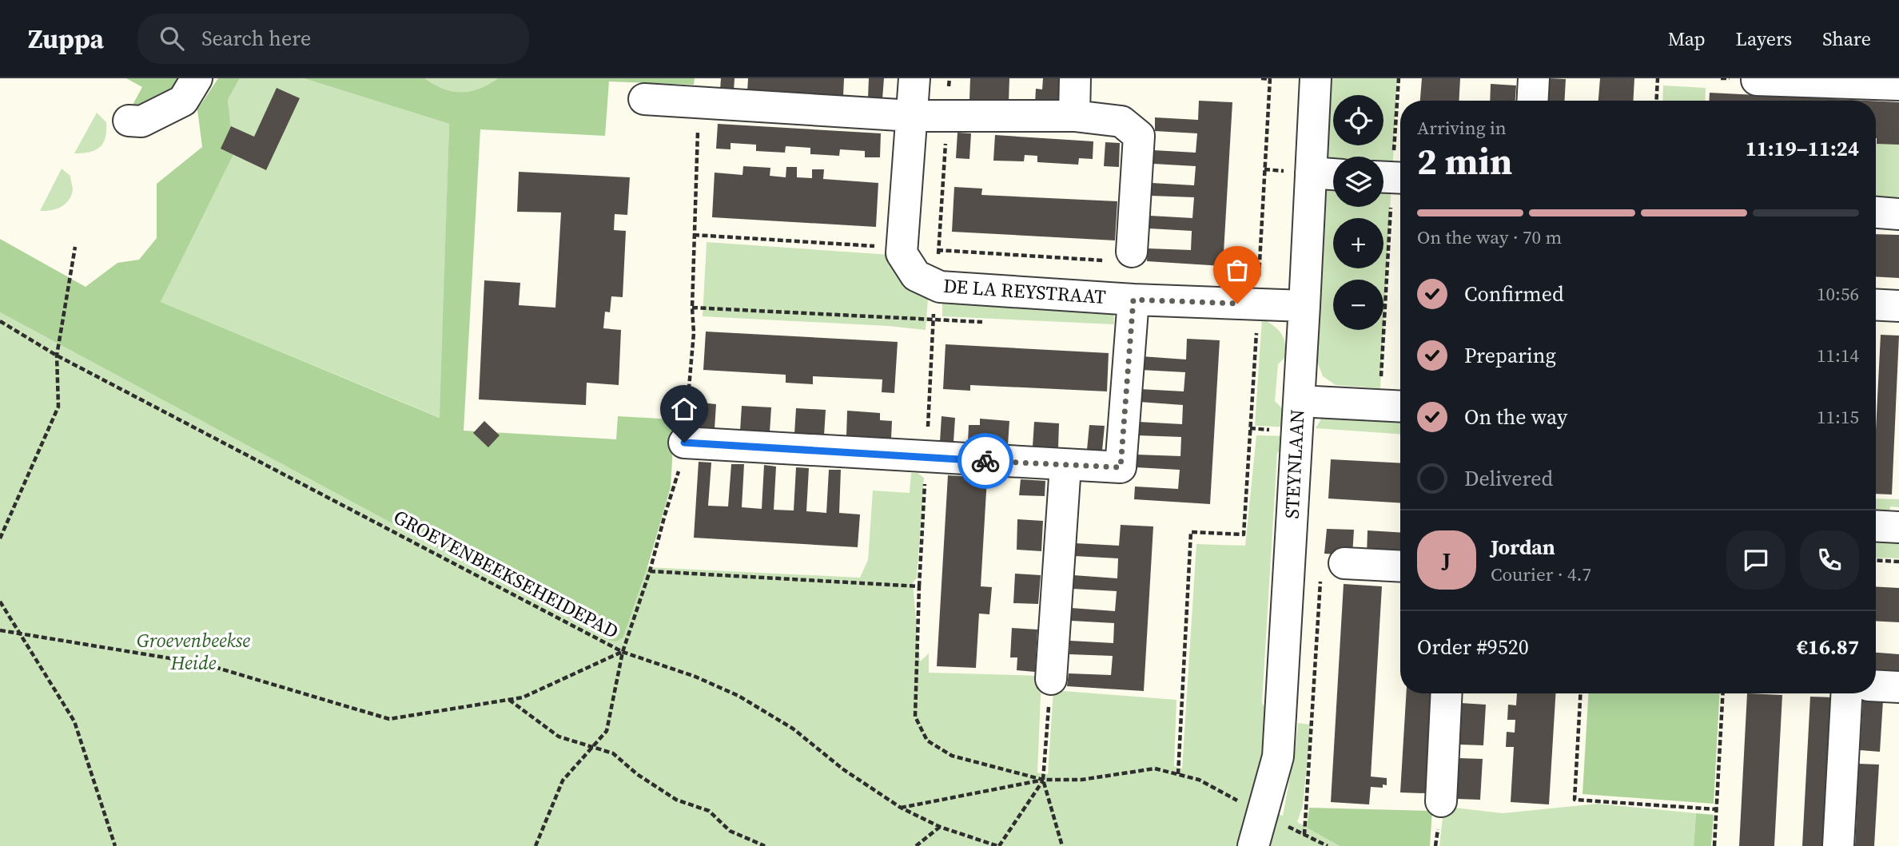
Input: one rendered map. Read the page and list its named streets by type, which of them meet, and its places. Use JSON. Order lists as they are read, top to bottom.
{
  "streets": {
    "street": ["DE LA REYSTRAAT", "STEYNLAAN"],
    "path": ["GROEVENBEEKSEHEIDEPAD"]
  },
  "crossings": [
    ["DE LA REYSTRAAT", "STEYNLAAN"]
  ],
  "parks": ["Groevenbeekse Heide"],
  "page": {
    "header": "Zuppa",
    "search": "Search here",
    "nav": ["Map", "Layers", "Share"],
    "map_buttons": ["+", "−"],
    "heading": ["2 min", "Arriving in", "11:19–11:24"],
    "panel": [
      "Jordan",
      "Courier · 4.7",
      "Order #9520",
      "€16.87"
    ],
    "bar": "On the way · 70 m",
    "list": [
      ["Confirmed", "10:56"],
      ["Preparing", "11:14"],
      ["On the way", "11:15"],
      "Delivered"
    ],
    "round": "J"
  }
}
